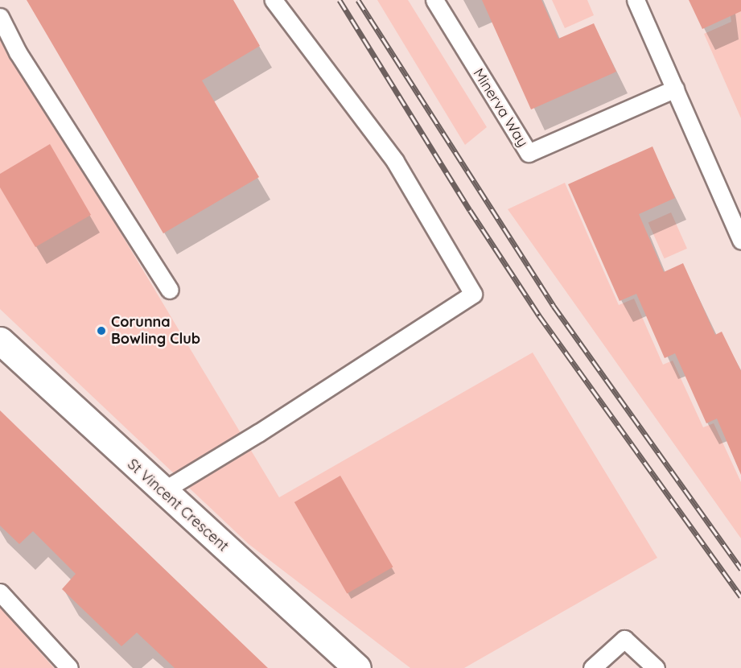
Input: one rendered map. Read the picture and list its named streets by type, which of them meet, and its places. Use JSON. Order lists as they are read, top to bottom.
{
  "streets": {
    "street": ["St Vincent Crescent"],
    "lane": ["Minerva Way"]
  },
  "places": ["Corunna Bowling Club"]
}
